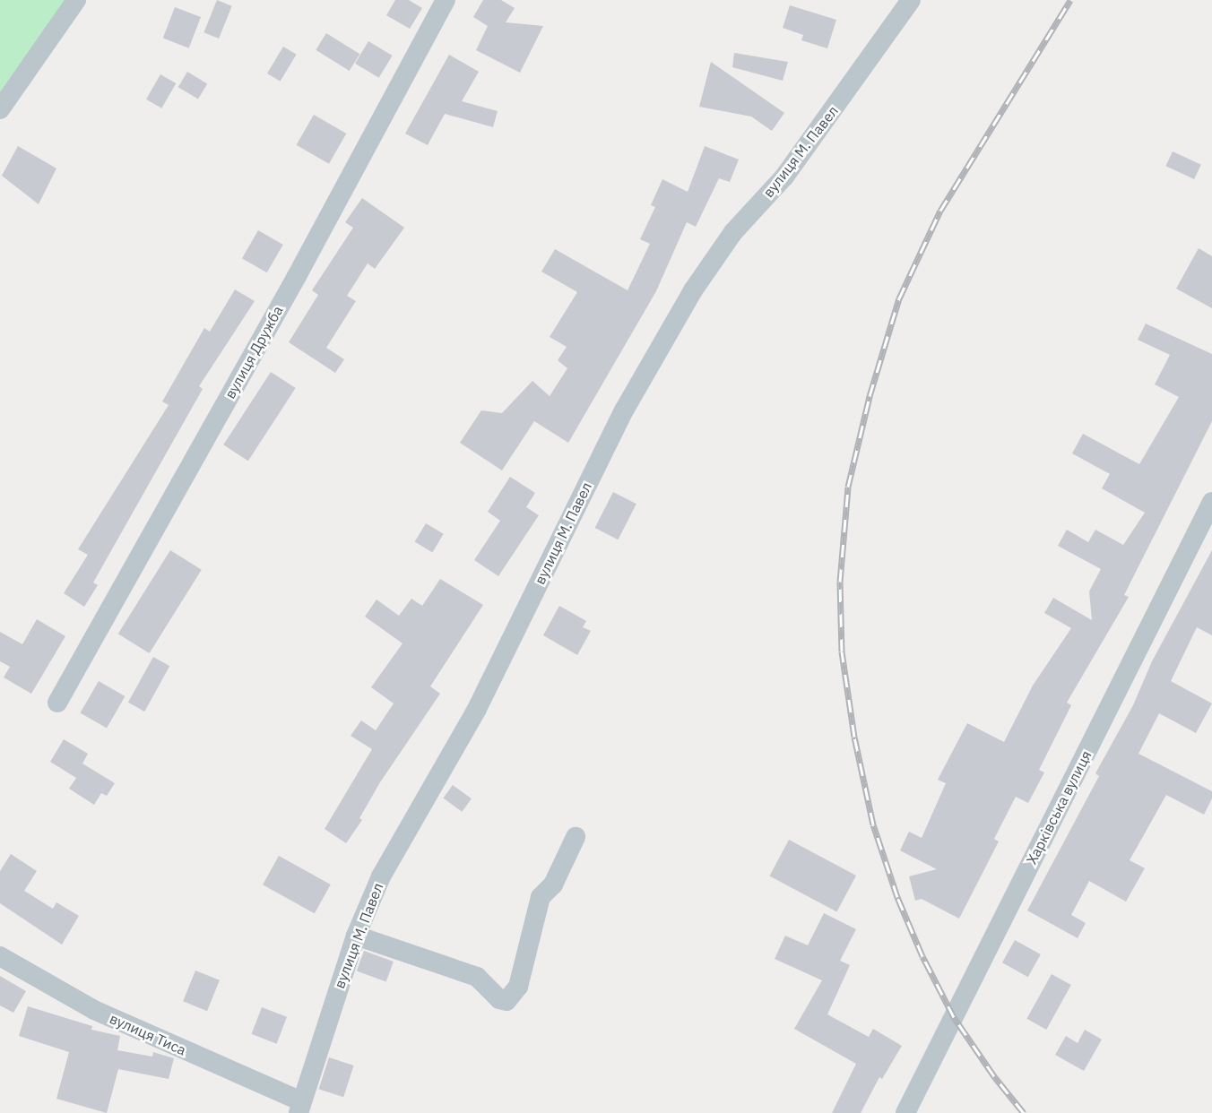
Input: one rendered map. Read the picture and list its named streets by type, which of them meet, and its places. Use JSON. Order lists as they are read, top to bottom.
{
  "streets": {
    "street": [
      "вулиця М. Павел",
      "вулиця Дружба",
      "Харківська вулиця",
      "вулиця Тиса"
    ]
  },
  "crossings": [
    ["вулиця М. Павел", "вулиця Тиса"]
  ]
}
